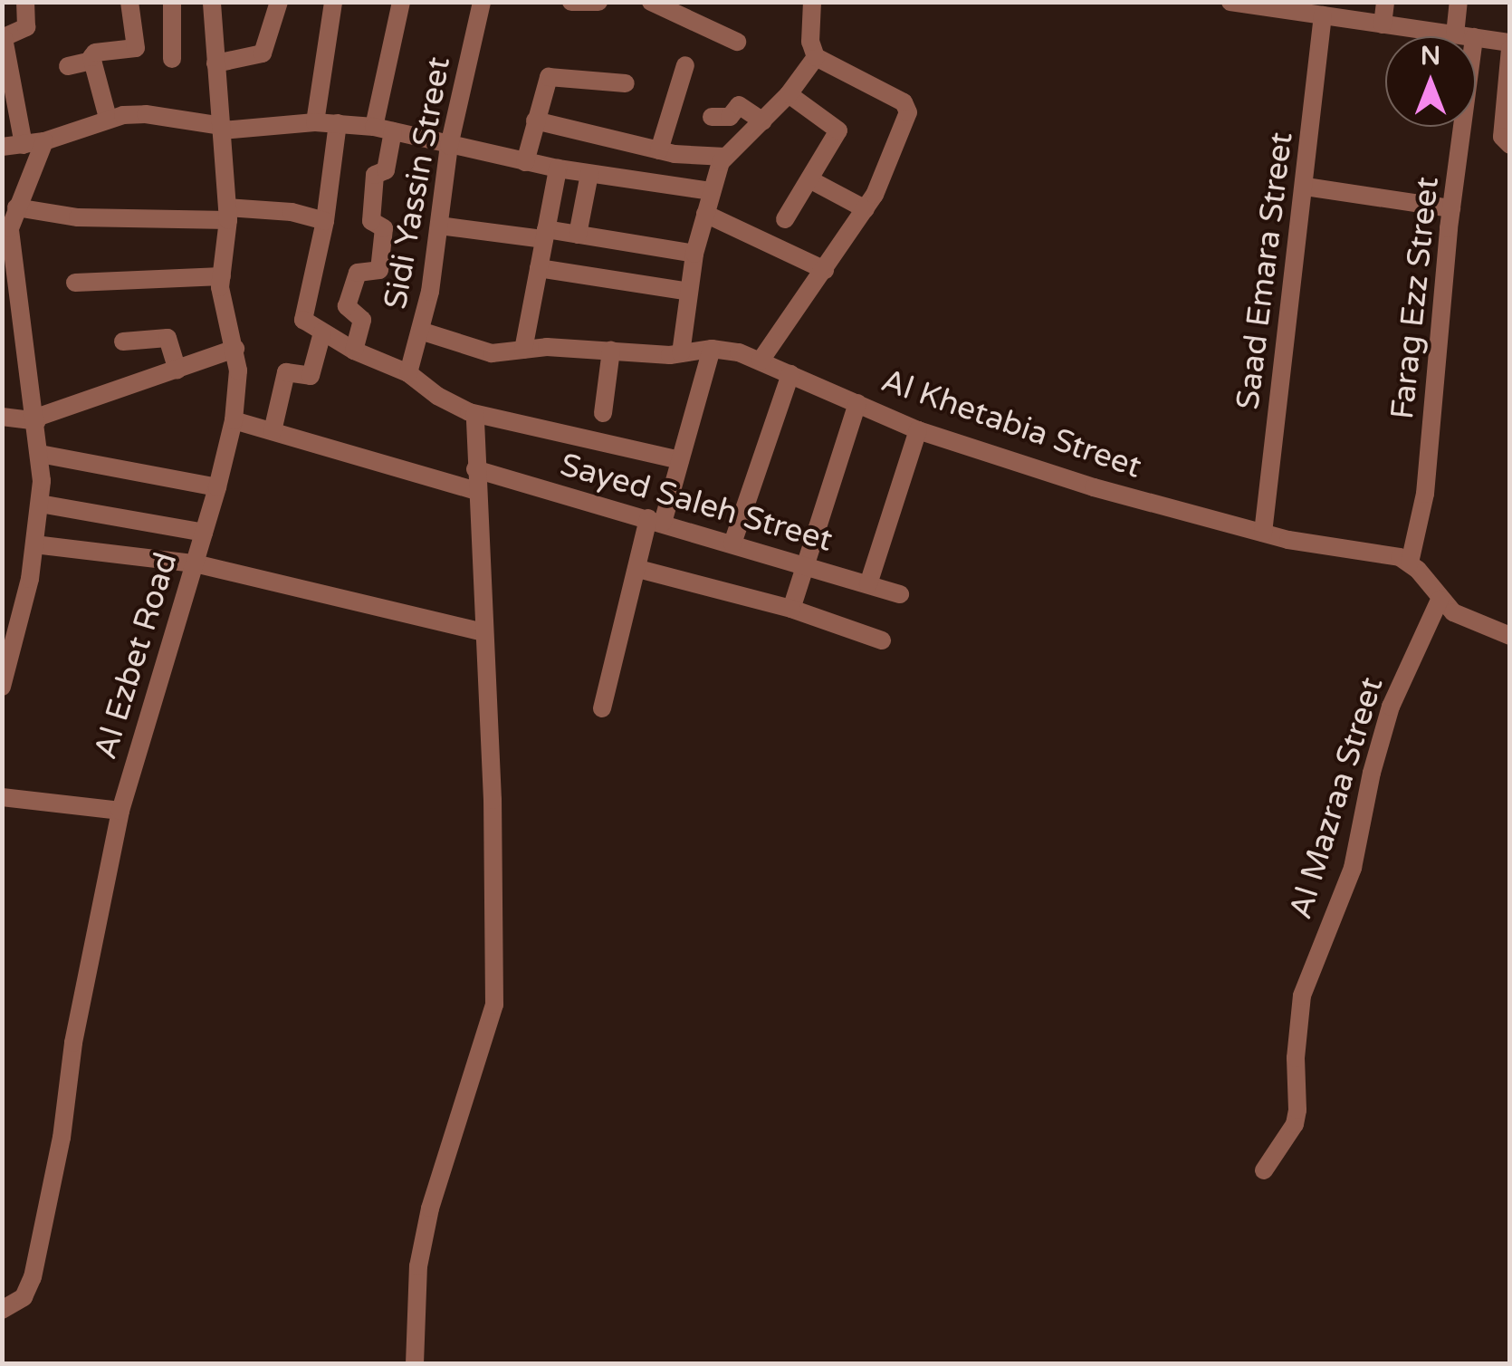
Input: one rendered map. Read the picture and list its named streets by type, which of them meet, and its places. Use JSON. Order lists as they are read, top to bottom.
{
  "streets": {
    "street": [
      "Sidi Yassin Street",
      "Saad Emara Street",
      "Farag Ezz Street",
      "Al Khetabia Street",
      "Sayed Saleh Street",
      "Al Ezbet Road",
      "Al Mazraa Street"
    ]
  },
  "crossings": [
    ["Sidi Yassin Street", "Al Khetabia Street"],
    ["Saad Emara Street", "Al Khetabia Street"],
    ["Farag Ezz Street", "Al Khetabia Street"]
  ],
  "north": "top"
}
